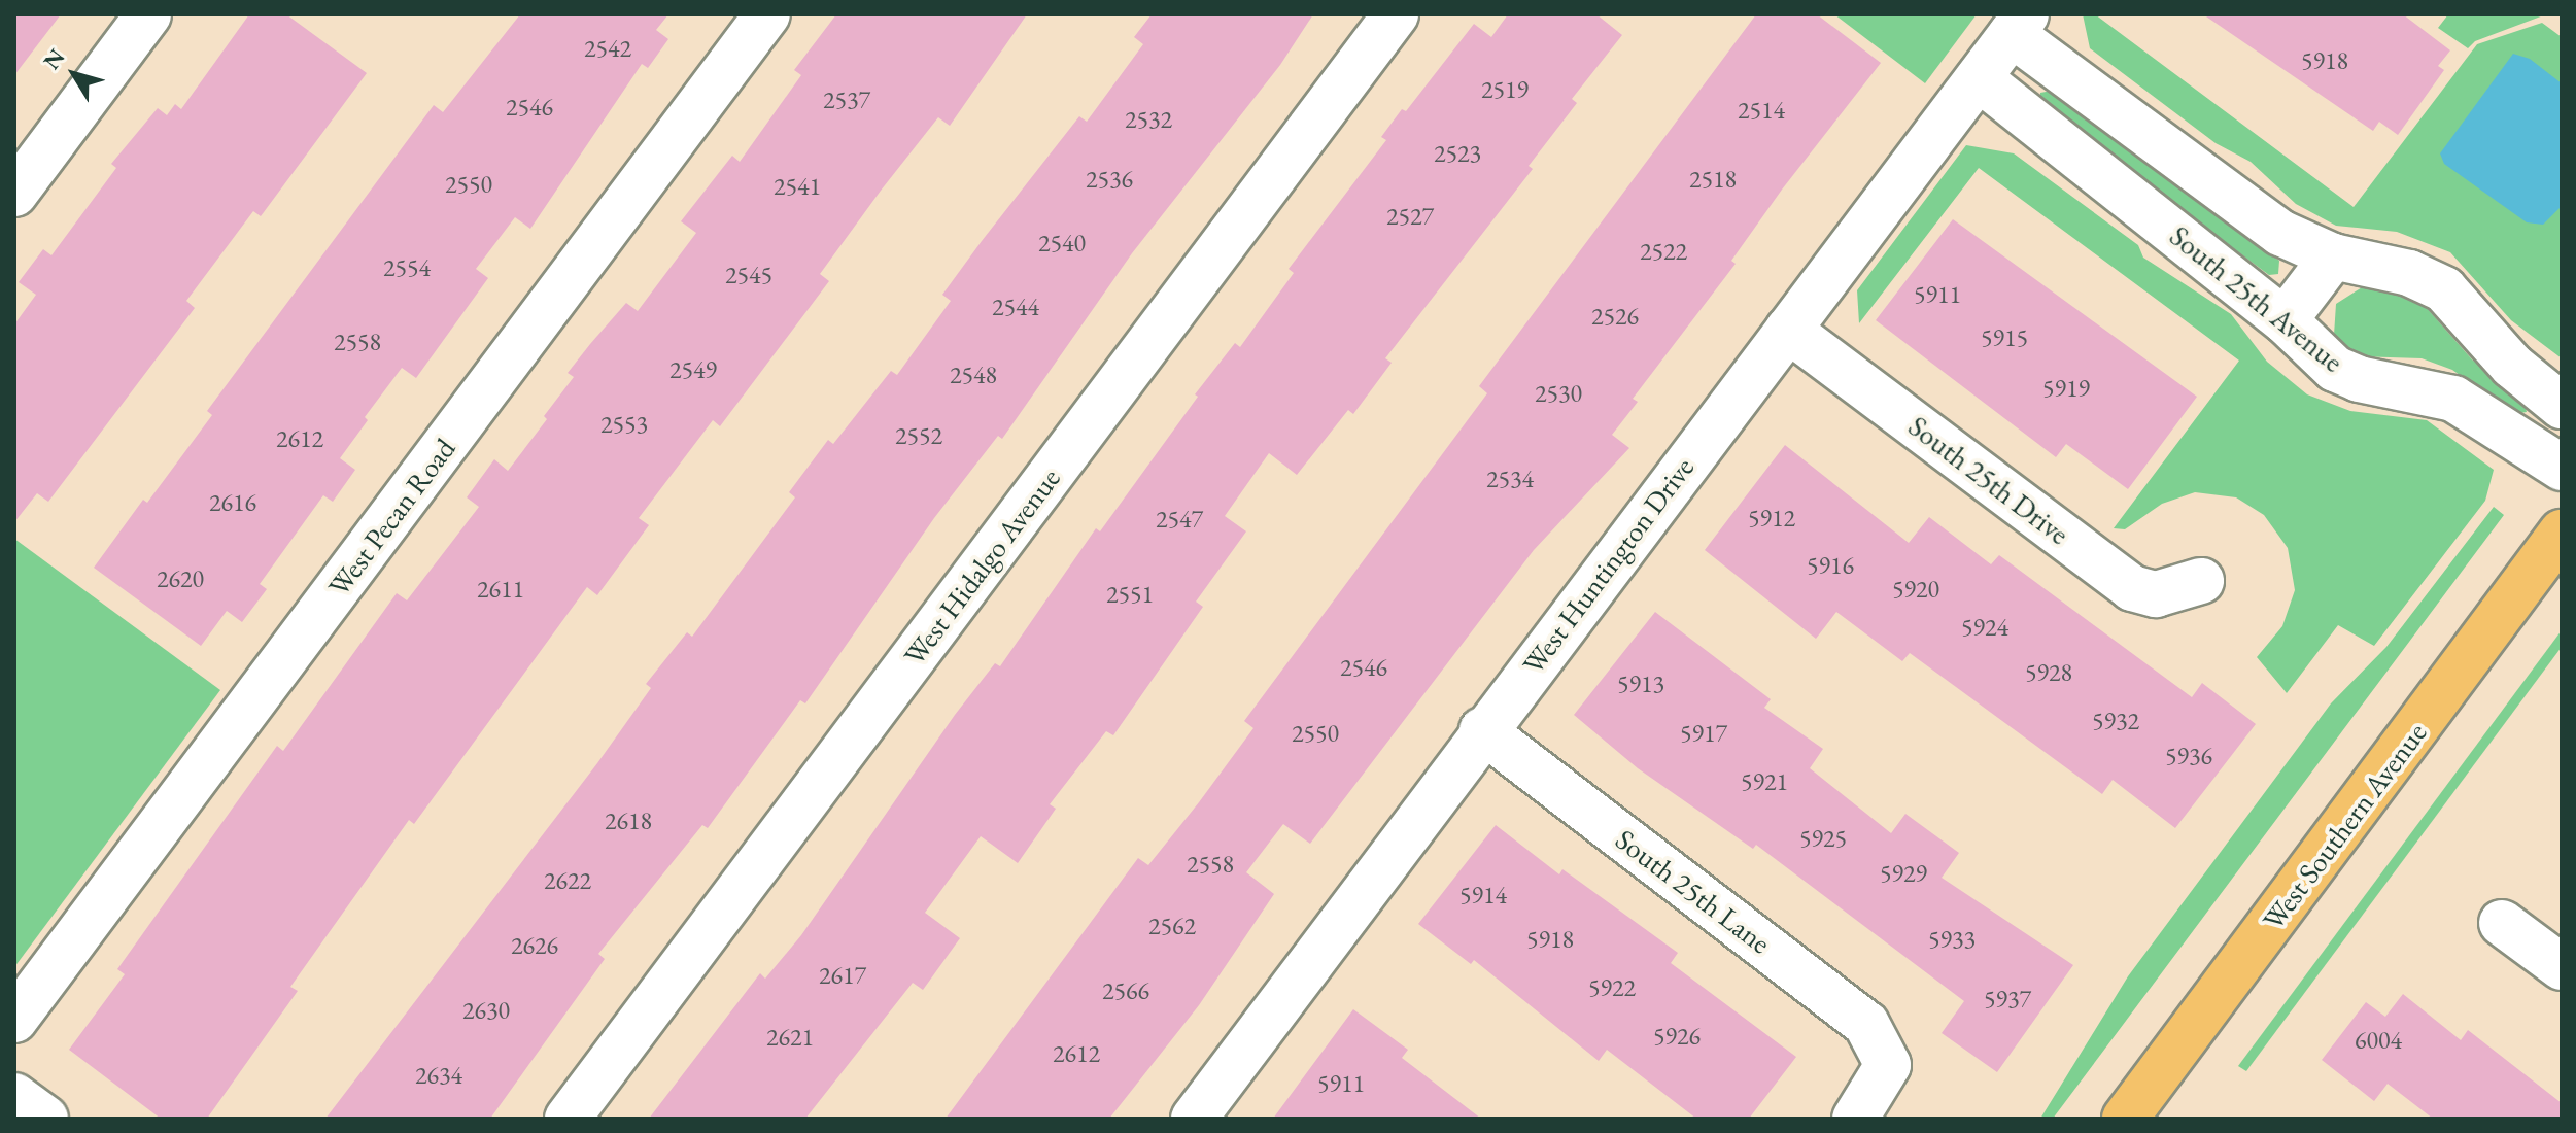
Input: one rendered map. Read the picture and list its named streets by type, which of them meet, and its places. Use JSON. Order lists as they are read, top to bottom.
{
  "streets": {
    "main road": ["West Southern Avenue"],
    "street": [
      "South 25th Avenue",
      "South 25th Drive",
      "West Pecan Road",
      "West Huntington Drive",
      "West Hidalgo Avenue",
      "South 25th Lane"
    ]
  },
  "crossings": [
    ["South 25th Avenue", "West Huntington Drive"],
    ["South 25th Drive", "West Huntington Drive"],
    ["West Huntington Drive", "South 25th Lane"]
  ],
  "house_numbers": [
    "2542",
    "5918",
    "2519",
    "2537",
    "2546",
    "2514",
    "2532",
    "2523",
    "2536",
    "2518",
    "2550",
    "2541",
    "2527",
    "2540",
    "2522",
    "2554",
    "2545",
    "5911",
    "2544",
    "2526",
    "5915",
    "2558",
    "2549",
    "2548",
    "5919",
    "2530",
    "2553",
    "2552",
    "2612",
    "2534",
    "2616",
    "5912",
    "2547",
    "5916",
    "2620",
    "2611",
    "5920",
    "2551",
    "5924",
    "2546",
    "5928",
    "5913",
    "5932",
    "2550",
    "5917",
    "5936",
    "5921",
    "2618",
    "5925",
    "2558",
    "5929",
    "2622",
    "5914",
    "2562",
    "5918",
    "5933",
    "2626",
    "2617",
    "5922",
    "2566",
    "5937",
    "2630",
    "5926",
    "2621",
    "6004",
    "2612",
    "2634",
    "5911"
  ],
  "north": "top left"
}
